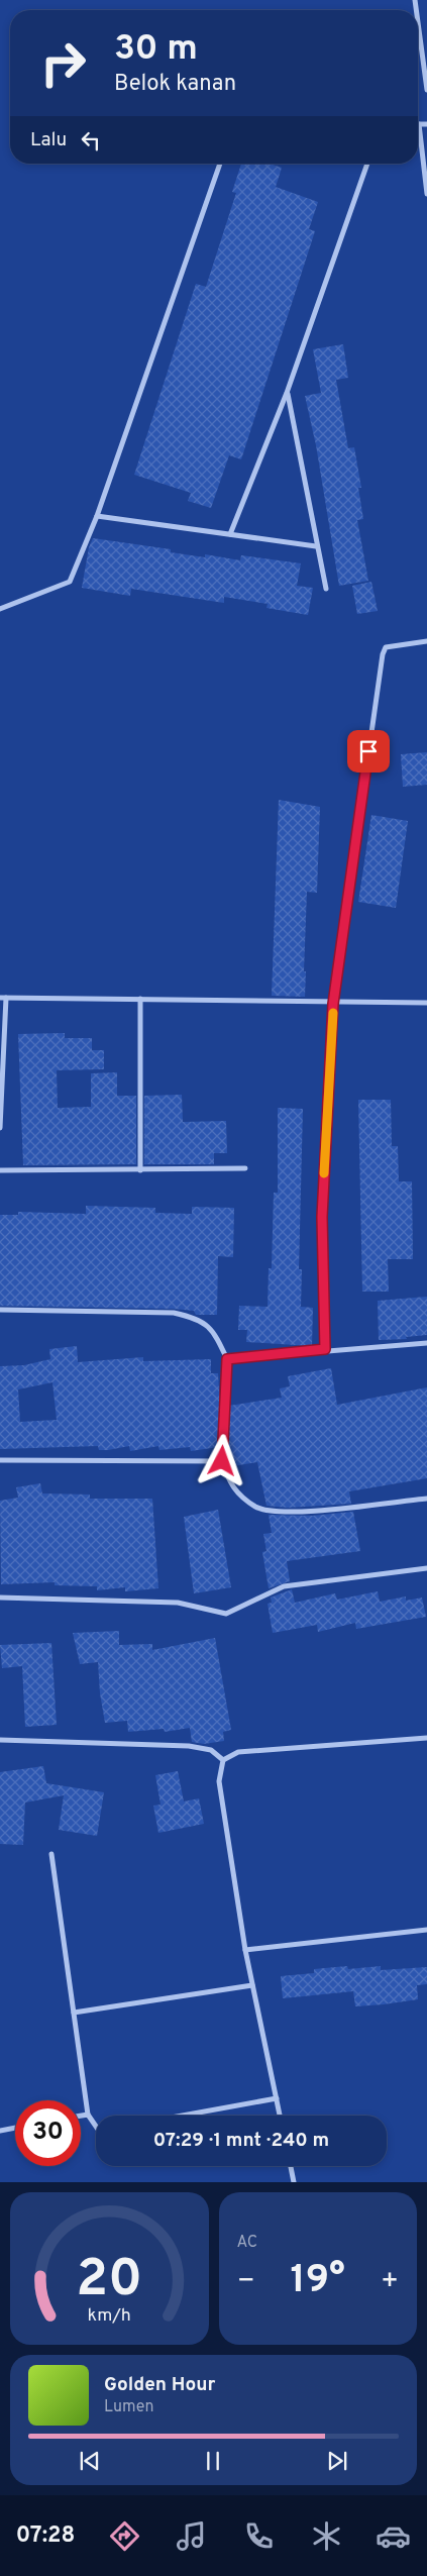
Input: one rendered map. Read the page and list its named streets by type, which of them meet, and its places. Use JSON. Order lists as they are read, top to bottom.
{
  "page": {
    "turn": ["30 m", "Belok kanan"],
    "then": "Lalu",
    "limit": "30",
    "trip": "07:29 · 1 mnt · 240 m",
    "tile": "AC",
    "heat": ["−", "19°", "+"],
    "song": ["Golden Hour", "Lumen"],
    "tabs": "07:28",
    "gauge": ["20", "km/h"]
  }
}
